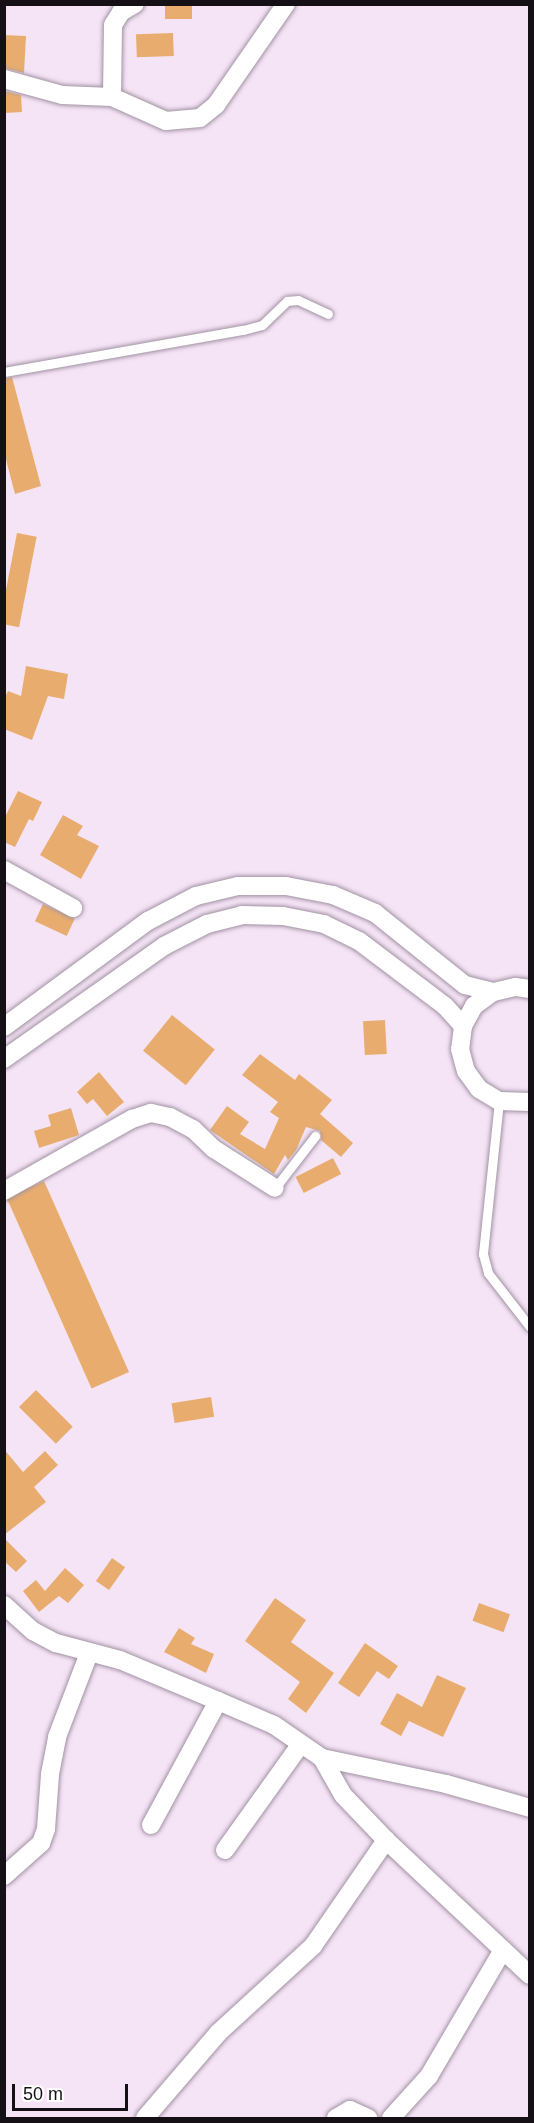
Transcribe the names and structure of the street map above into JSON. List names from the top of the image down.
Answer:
{
  "scale_bar": "50 m"
}
